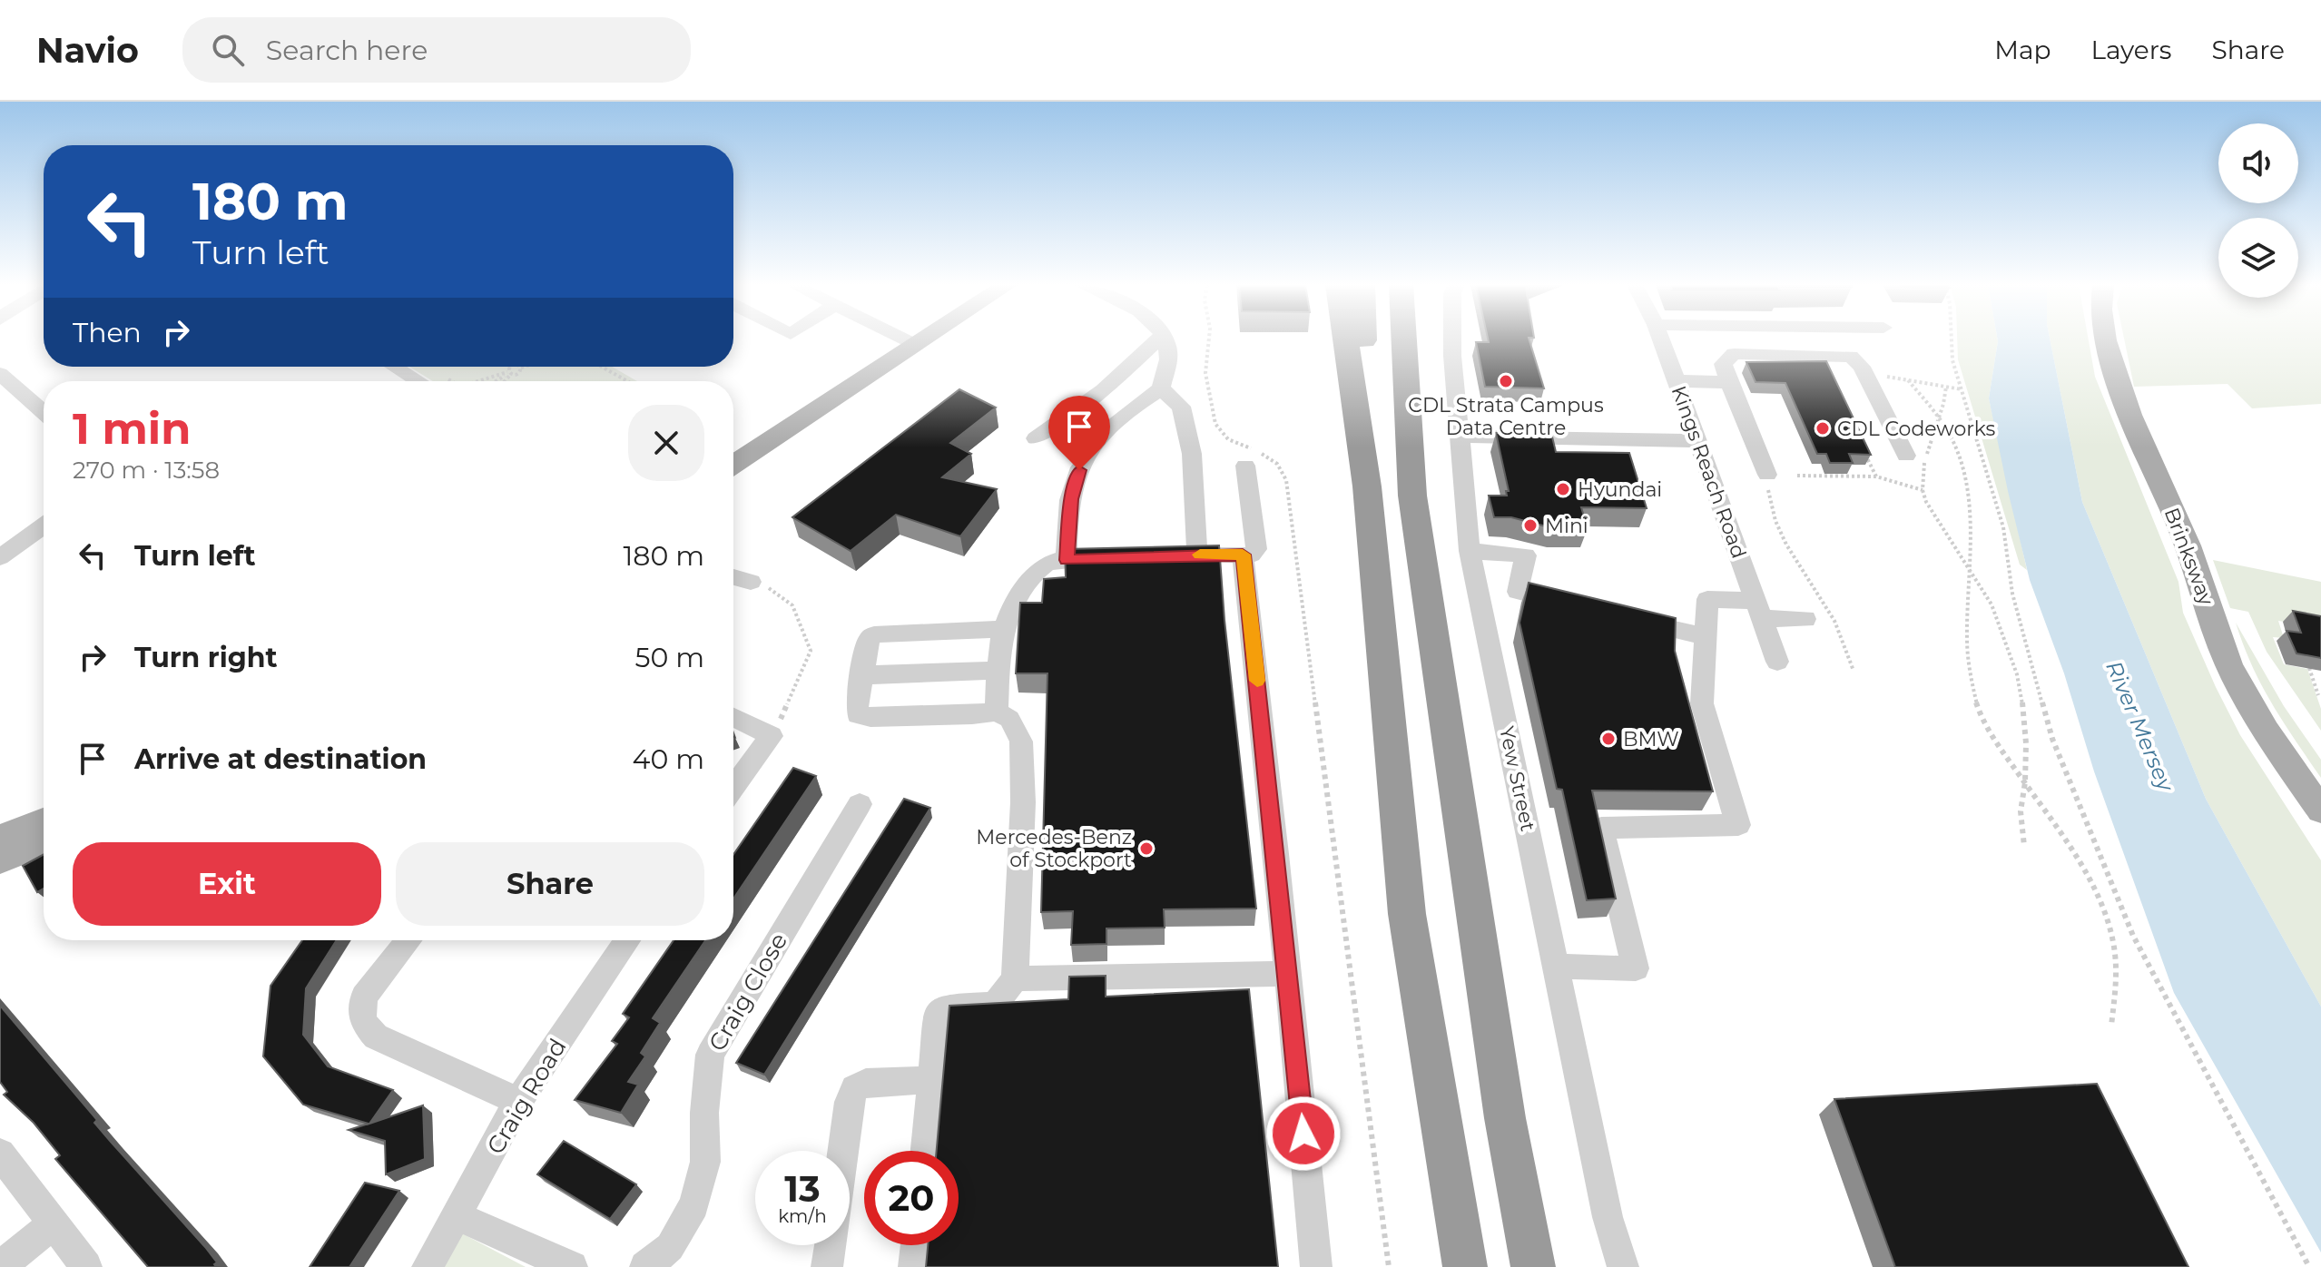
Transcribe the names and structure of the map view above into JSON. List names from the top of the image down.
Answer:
{
  "streets": {
    "main road": ["Brinksway"],
    "street": [
      "Kings Reach Road",
      "Yew Street",
      "Craig Close",
      "Craig Road"
    ]
  },
  "water": ["River Mersey"],
  "places": [
    "CDL Strata Campus Data Centre",
    "CDL Codeworks",
    "Hyundai",
    "Mini",
    "BMW",
    "Mercedes-Benz of Stockport"
  ],
  "page": {
    "header": "Navio",
    "search": "Search here",
    "nav": ["Map", "Layers", "Share"],
    "turn": ["180 m", "Turn left"],
    "then": "Then",
    "heading": ["1 min", "270 m · 13:58"],
    "list": [
      {
        "name": "Turn left",
        "value": "180 m"
      },
      {
        "name": "Turn right",
        "value": "50 m"
      },
      {
        "name": "Arrive at destination",
        "value": "40 m"
      }
    ],
    "buttons": ["Exit", "Share"],
    "speed": "13 km/h",
    "limit": "20"
  }
}
